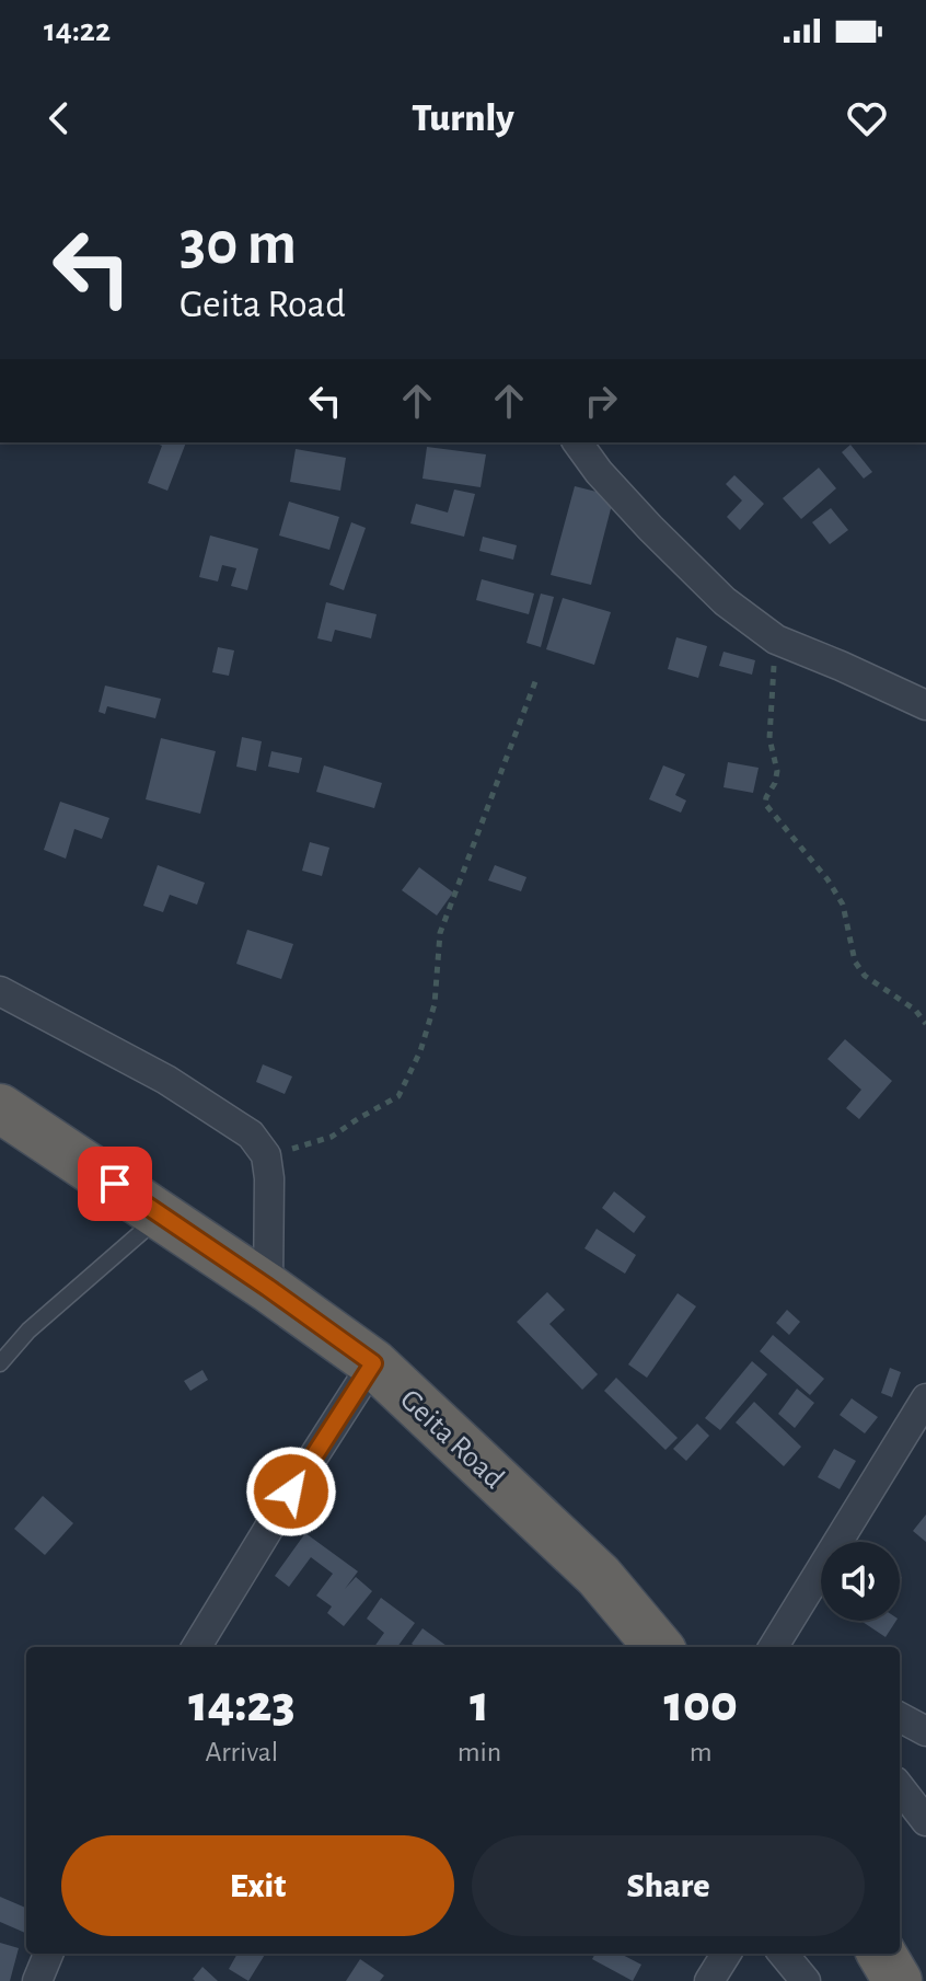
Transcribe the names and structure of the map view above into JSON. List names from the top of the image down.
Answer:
{
  "streets": {
    "highway": ["Geita Road"]
  },
  "page": {
    "status": "14:22",
    "header": "Turnly",
    "turn": ["30 m", "Geita Road"],
    "eta": [
      "14:23",
      "Arrival",
      "1",
      "min",
      "100",
      "m"
    ],
    "buttons": ["Exit", "Share"]
  }
}
